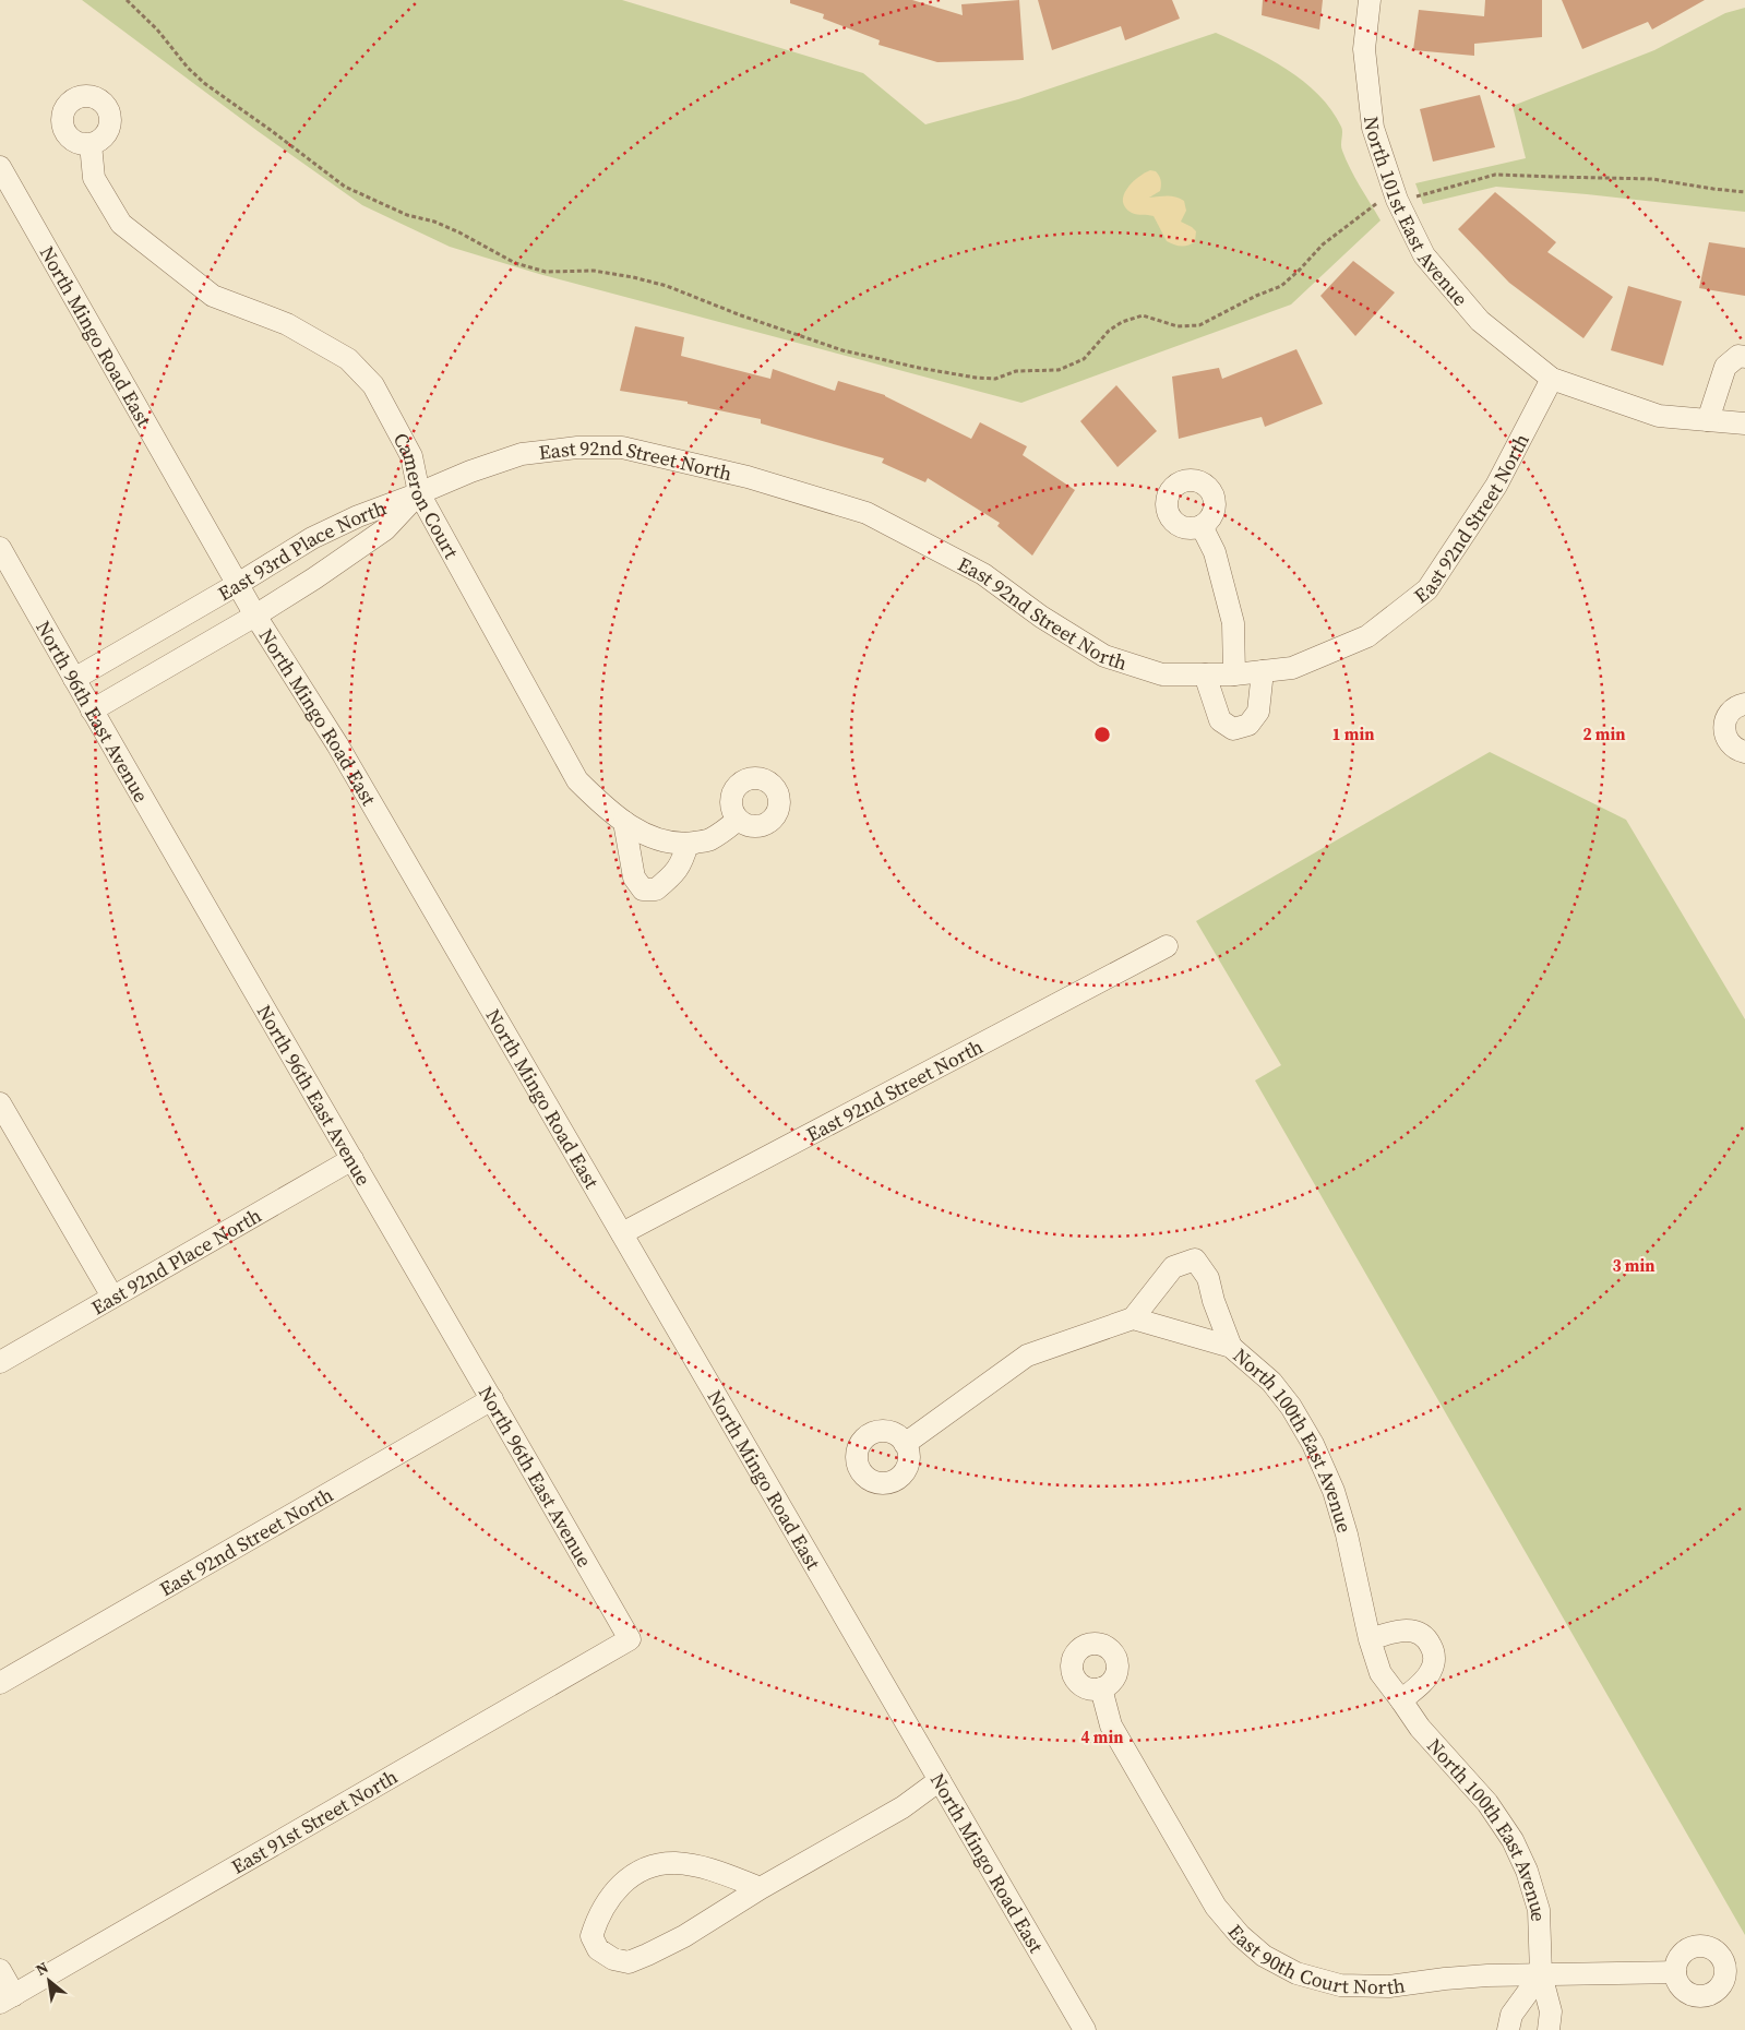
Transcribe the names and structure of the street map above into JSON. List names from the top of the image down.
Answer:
{
  "streets": {
    "street": [
      "North 101st East Avenue",
      "North Mingo Road East",
      "East 92nd Street North",
      "Cameron Court",
      "East 93rd Place North",
      "North 96th East Avenue",
      "East 92nd Place North",
      "North 100th East Avenue",
      "East 91st Street North",
      "East 90th Court North"
    ]
  },
  "crossings": [
    ["North 101st East Avenue", "East 92nd Street North"],
    ["North Mingo Road East", "East 92nd Street North"],
    ["North Mingo Road East", "East 93rd Place North"],
    ["East 92nd Street North", "Cameron Court"],
    ["East 92nd Street North", "East 93rd Place North"],
    ["East 92nd Street North", "North 96th East Avenue"],
    ["Cameron Court", "East 93rd Place North"],
    ["East 93rd Place North", "North 96th East Avenue"],
    ["North 96th East Avenue", "East 92nd Place North"],
    ["North 96th East Avenue", "East 91st Street North"],
    ["North 100th East Avenue", "East 90th Court North"]
  ],
  "north": "top left",
  "rings": [
    "1 min",
    "2 min",
    "3 min",
    "4 min"
  ]
}
